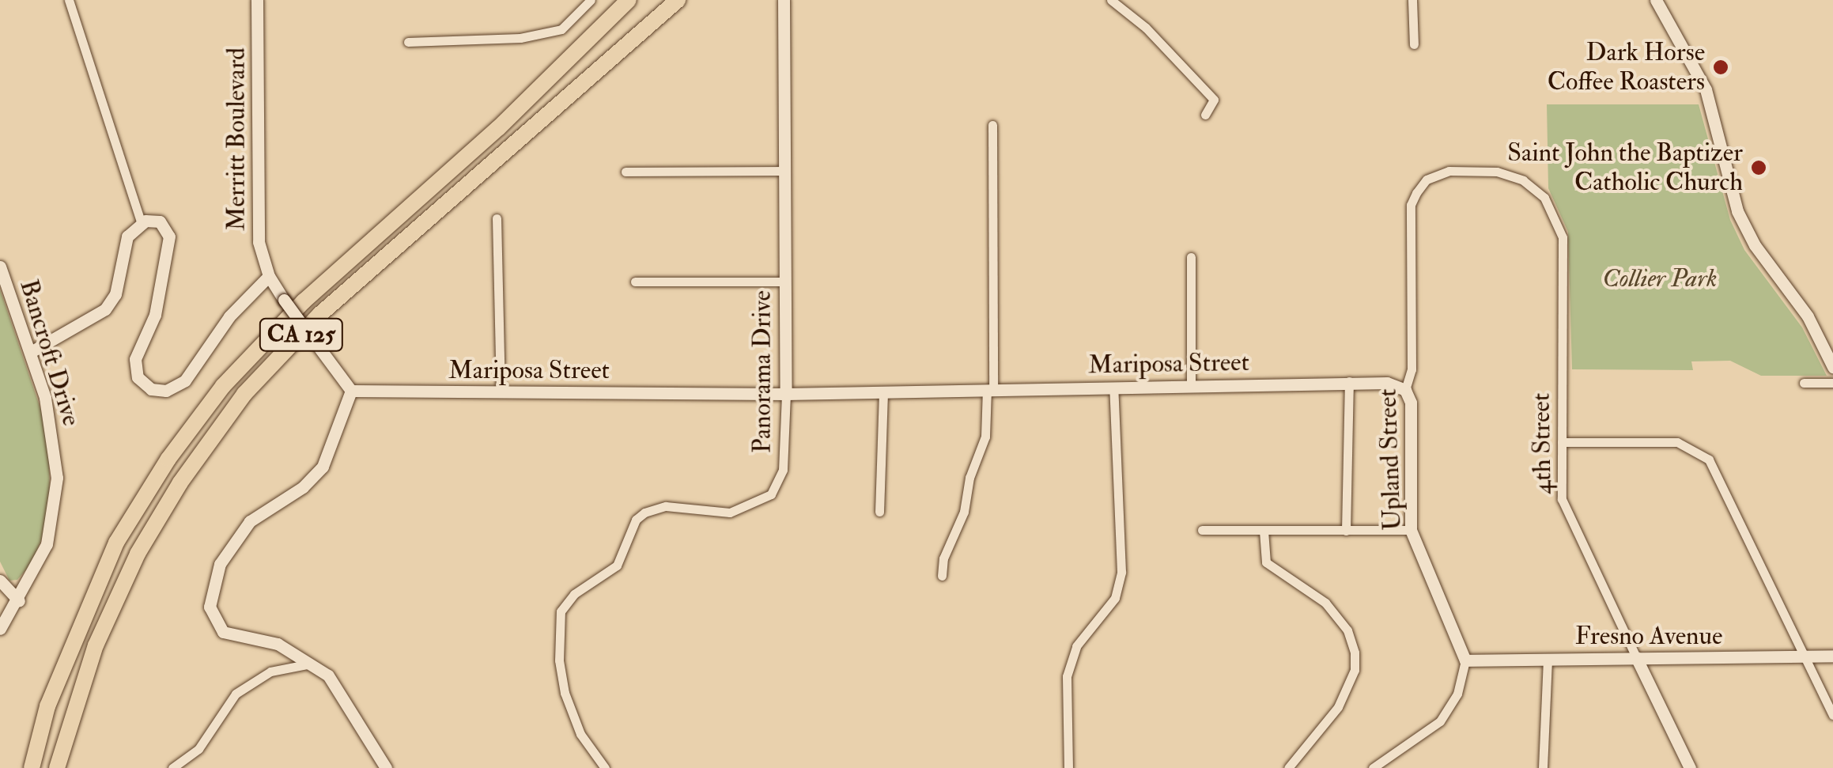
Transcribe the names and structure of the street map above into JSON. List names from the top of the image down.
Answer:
{
  "streets": {
    "highway": ["CA 125"],
    "street": [
      "Merritt Boulevard",
      "Bancroft Drive",
      "Mariposa Street",
      "Panorama Drive",
      "4th Street",
      "Upland Street",
      "Fresno Avenue"
    ]
  },
  "crossings": [
    ["Mariposa Street", "Panorama Drive"],
    ["Mariposa Street", "Upland Street"],
    ["4th Street", "Upland Street"],
    ["4th Street", "Fresno Avenue"],
    ["Upland Street", "Fresno Avenue"]
  ],
  "parks": ["Collier Park"],
  "places": ["Dark Horse Coffee Roasters", "Saint John the Baptizer Catholic Church"]
}
